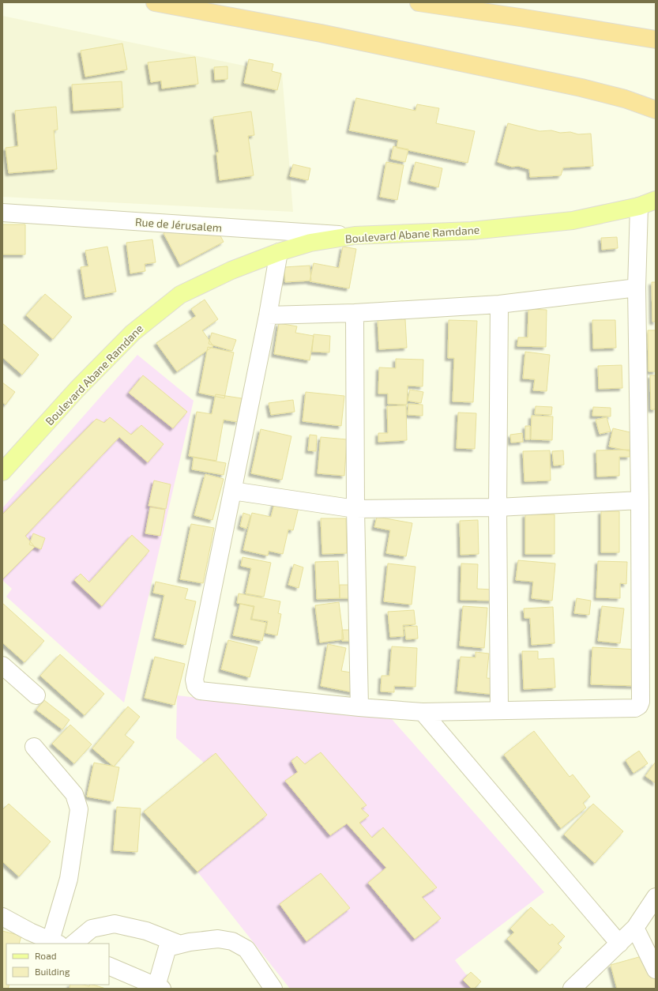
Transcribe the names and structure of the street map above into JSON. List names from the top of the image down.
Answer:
{
  "streets": {
    "main road": ["Boulevard Abane Ramdane"],
    "street": ["Rue de Jérusalem"]
  },
  "crossings": [
    ["Rue de Jérusalem", "Boulevard Abane Ramdane"]
  ],
  "legend": ["Road", "Building"]
}
